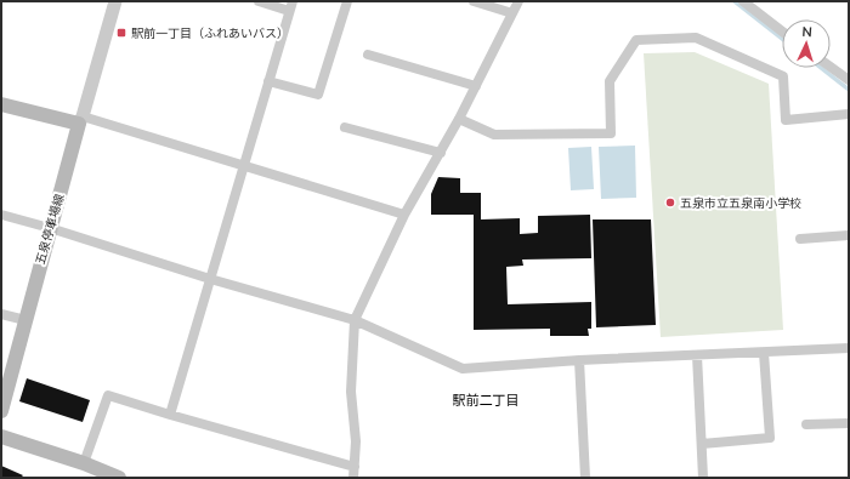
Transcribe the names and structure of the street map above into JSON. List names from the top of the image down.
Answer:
{
  "streets": {
    "main road": ["五泉停車場線"]
  },
  "districts": ["駅前二丁目"],
  "places": {
    "transit": ["駅前一丁目（ふれあいバス）"],
    "other": ["五泉市立五泉南小学校"]
  },
  "north": "top"
}
